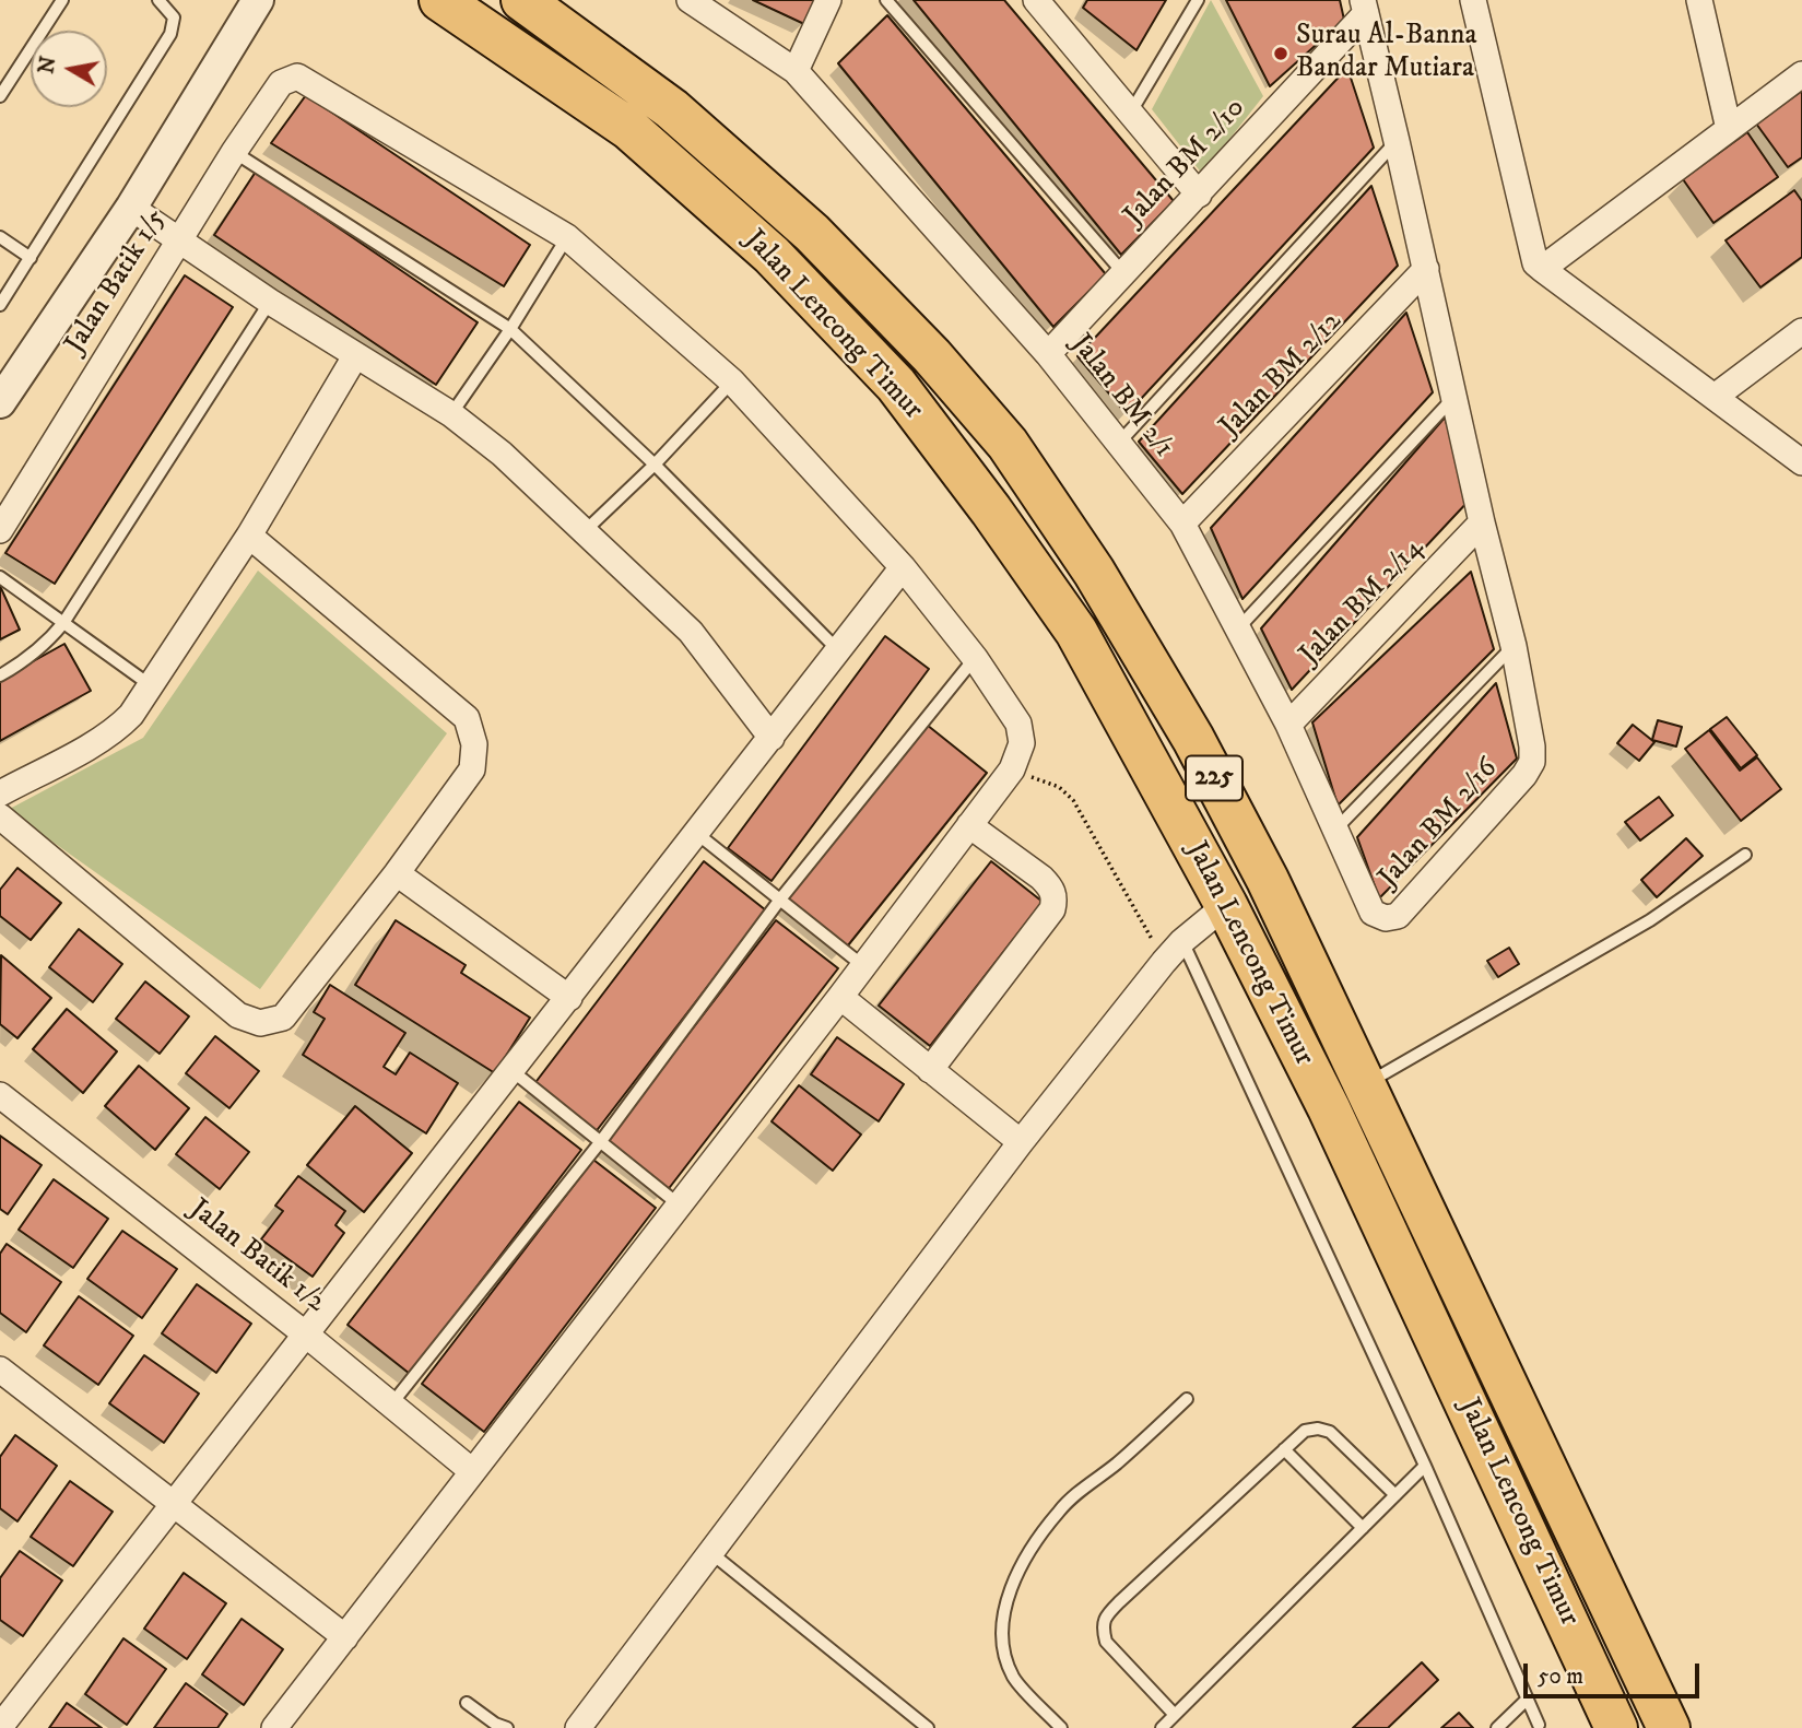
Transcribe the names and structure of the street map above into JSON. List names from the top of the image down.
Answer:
{
  "streets": {
    "highway": ["Jalan Lencong Timur", "225"],
    "street": [
      "Jalan BM 2/10",
      "Jalan Batik 1/5",
      "Jalan BM 2/12",
      "Jalan BM 2/1",
      "Jalan BM 2/14",
      "Jalan BM 2/16",
      "Jalan Batik 1/2"
    ]
  },
  "crossings": [
    ["Jalan BM 2/10", "Jalan BM 2/1"],
    ["Jalan BM 2/12", "Jalan BM 2/1"],
    ["Jalan BM 2/1", "Jalan BM 2/14"],
    ["Jalan BM 2/1", "Jalan BM 2/16"]
  ],
  "places": ["Surau Al-Banna Bandar Mutiara"],
  "scale_bar": "50 m",
  "north": "left"
}
